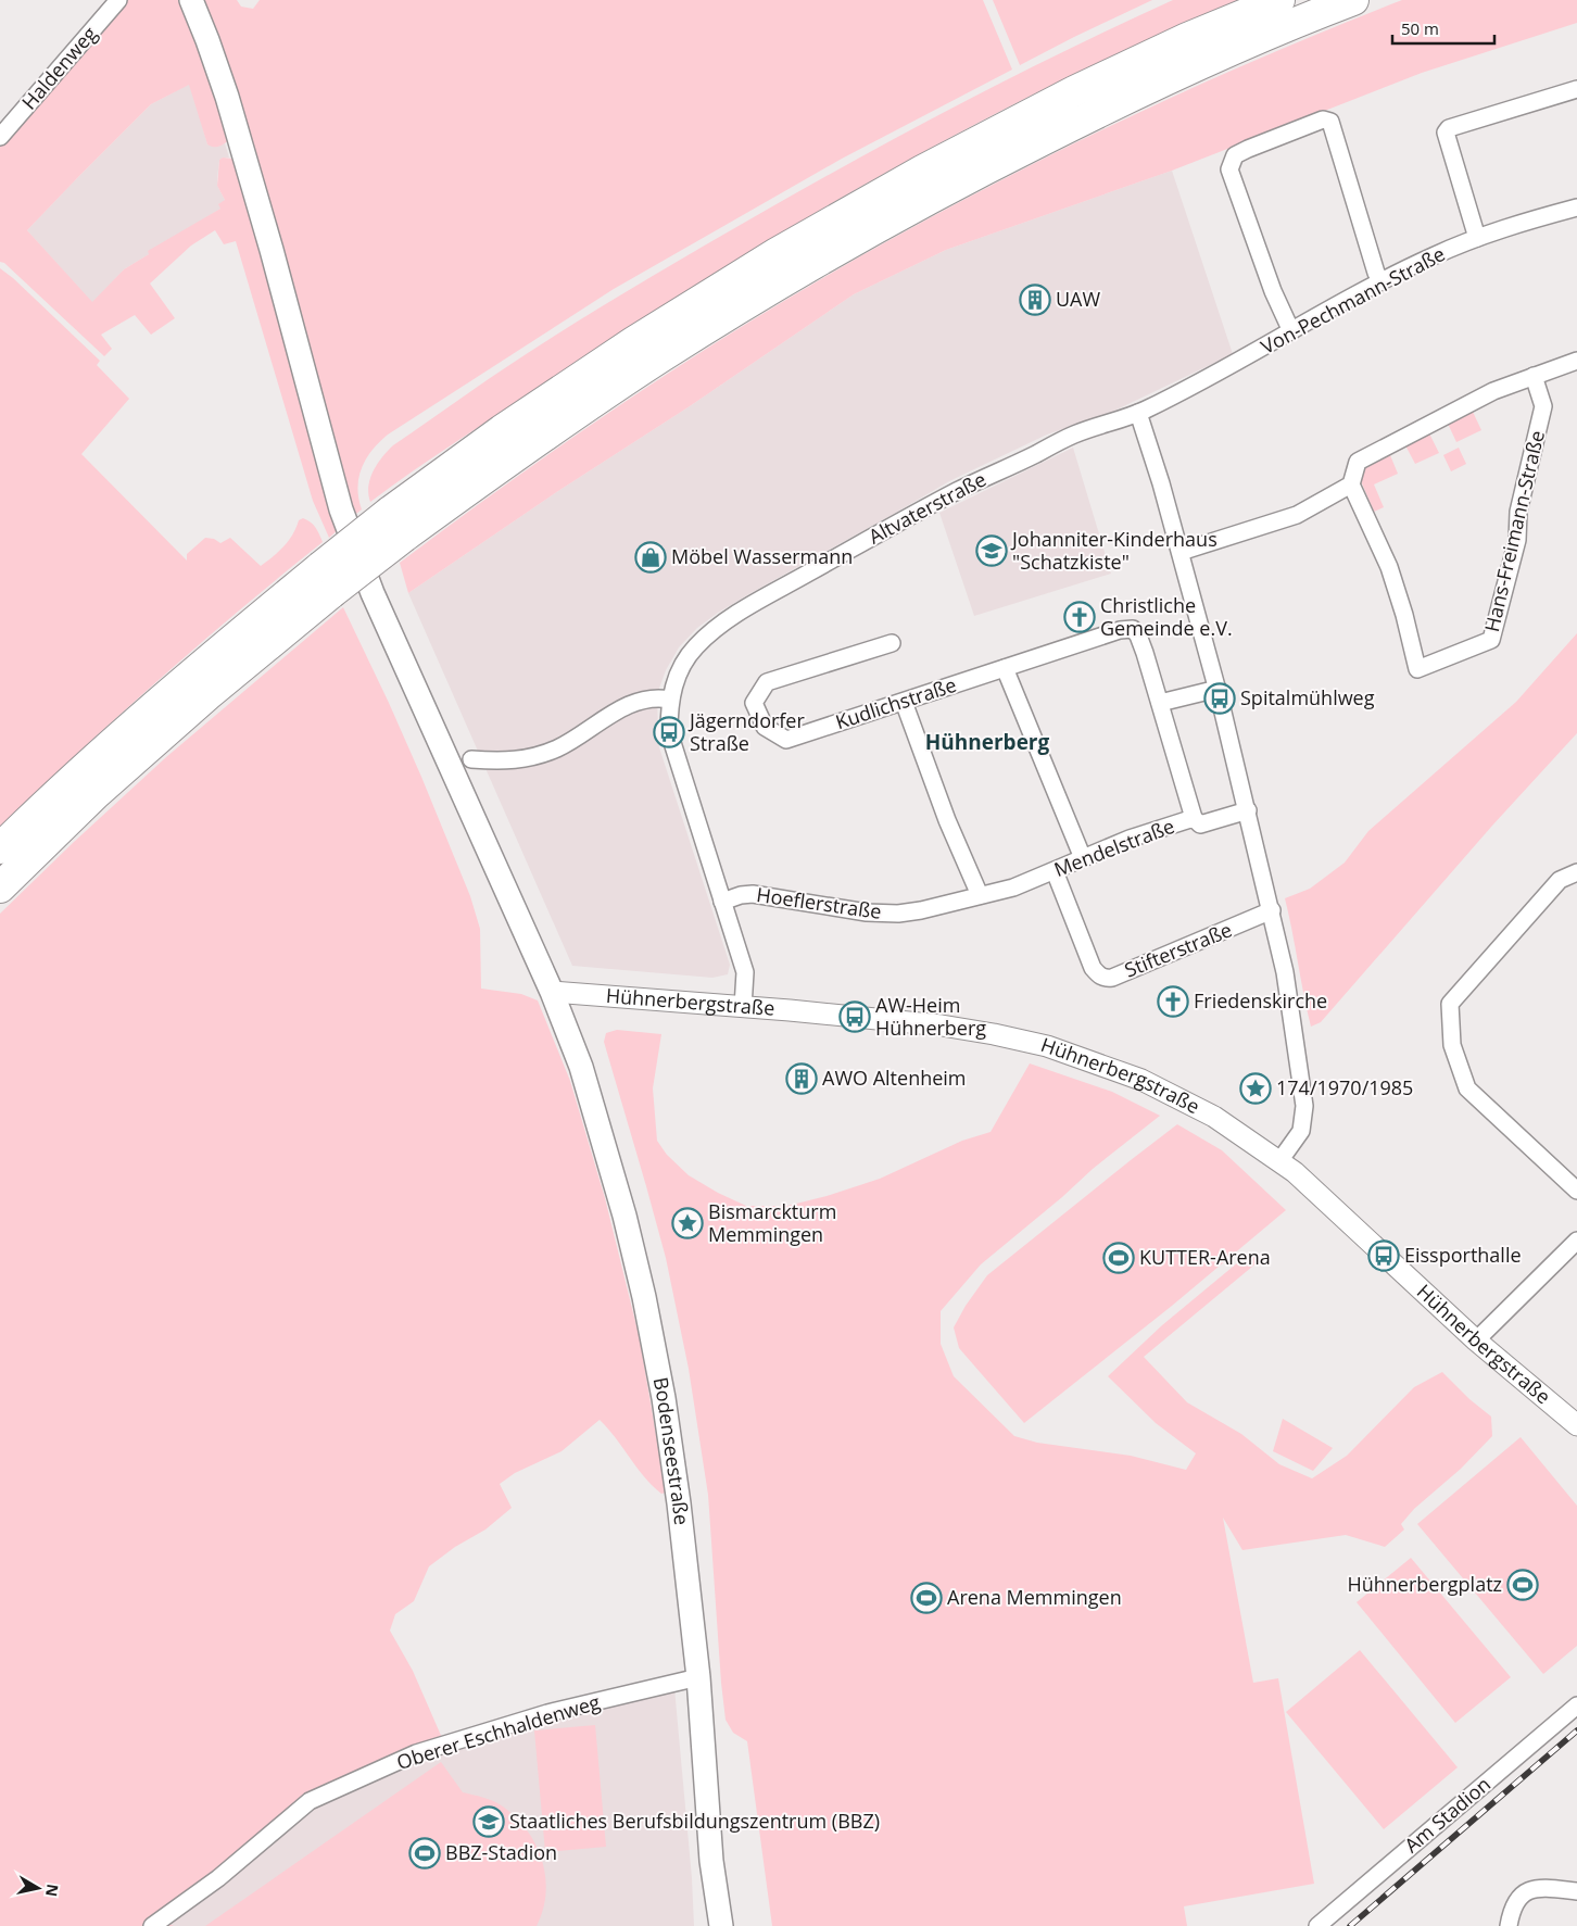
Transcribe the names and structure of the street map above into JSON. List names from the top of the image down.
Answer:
{
  "streets": {
    "main road": ["Bodenseestraße"],
    "street": [
      "Haldenweg",
      "Von-Pechmann-Straße",
      "Altvaterstraße",
      "Hans-Freimann-Straße",
      "Kudlichstraße",
      "Mendelstraße",
      "Hoeflerstraße",
      "Stifterstraße",
      "Hühnerbergstraße",
      "Oberer Eschhaldenweg",
      "Am Stadion"
    ]
  },
  "crossings": [
    ["Von-Pechmann-Straße", "Altvaterstraße"],
    ["Mendelstraße", "Hoeflerstraße"],
    ["Mendelstraße", "Stifterstraße"],
    ["Hühnerbergstraße", "Bodenseestraße"],
    ["Bodenseestraße", "Oberer Eschhaldenweg"]
  ],
  "districts": ["Hühnerberg"],
  "places": {
    "building": ["UAW", "AWO Altenheim"],
    "school or university": ["Johanniter-Kinderhaus \"Schatzkiste\"", "Staatliches Berufsbildungszentrum (BBZ)"],
    "shop": ["Möbel Wassermann"],
    "church": ["Christliche Gemeinde e.V.", "Friedenskirche"],
    "bus stop": [
      "Spitalmühlweg",
      "Jägerndorfer Straße",
      "AW-Heim Hühnerberg",
      "Eissporthalle"
    ],
    "place": ["174/1970/1985", "Bismarckturm Memmingen"],
    "sports": [
      "KUTTER-Arena",
      "Hühnerbergplatz",
      "Arena Memmingen",
      "BBZ-Stadion"
    ]
  },
  "scale_bar": "50 m",
  "north": "right"
}
